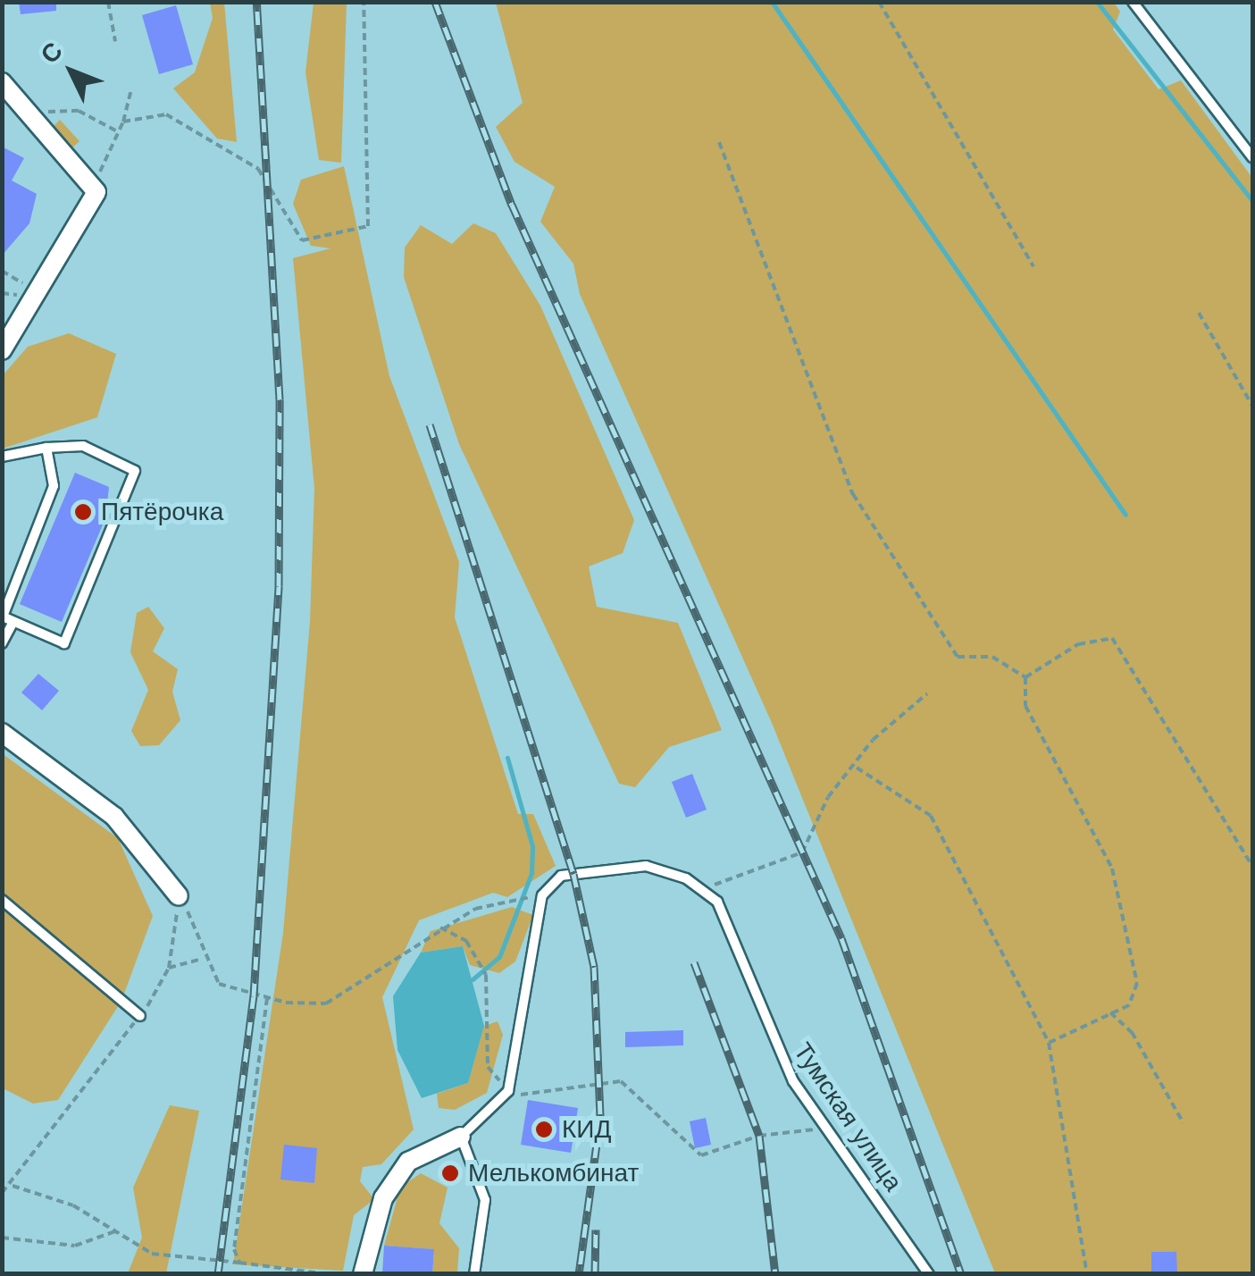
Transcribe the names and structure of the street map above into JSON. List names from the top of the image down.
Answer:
{
  "streets": {
    "lane": ["Тумская улица"]
  },
  "places": ["Пятёрочка", "КИД", "Мелькомбинат"],
  "north": "top left"
}
